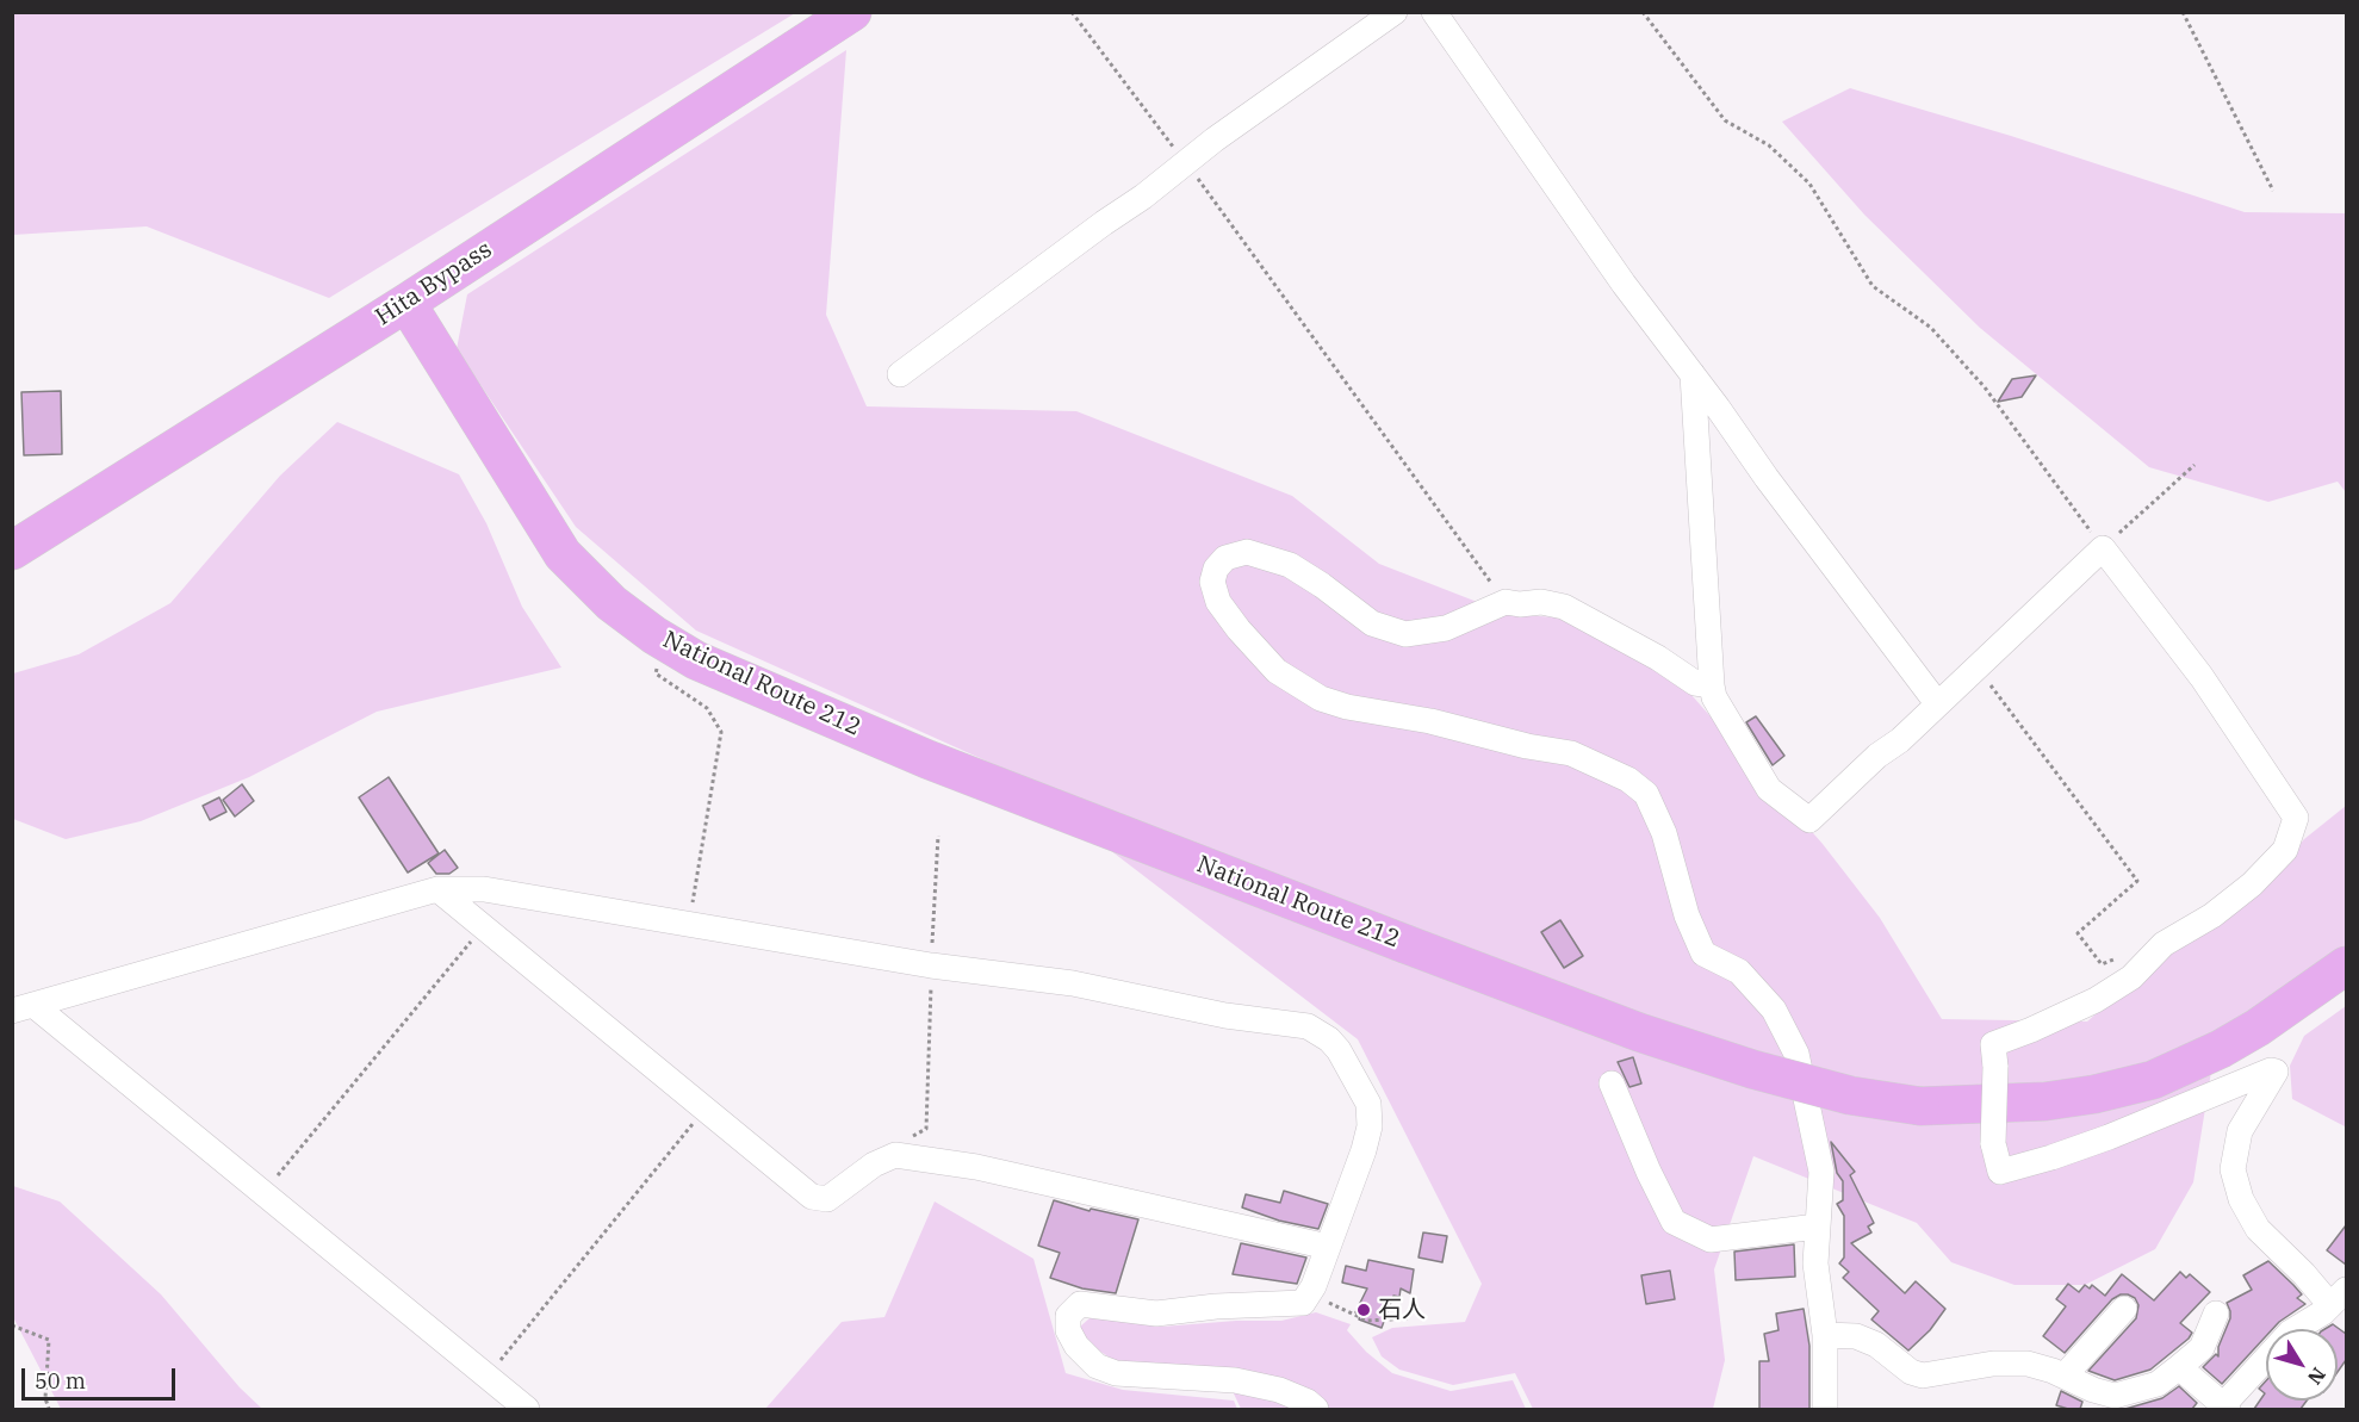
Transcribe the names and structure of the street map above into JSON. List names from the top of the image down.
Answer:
{
  "streets": {
    "highway": ["Hita Bypass", "National Route 212"]
  },
  "crossings": [
    ["Hita Bypass", "National Route 212"]
  ],
  "places": ["石人"],
  "scale_bar": "50 m",
  "north": "bottom right"
}
